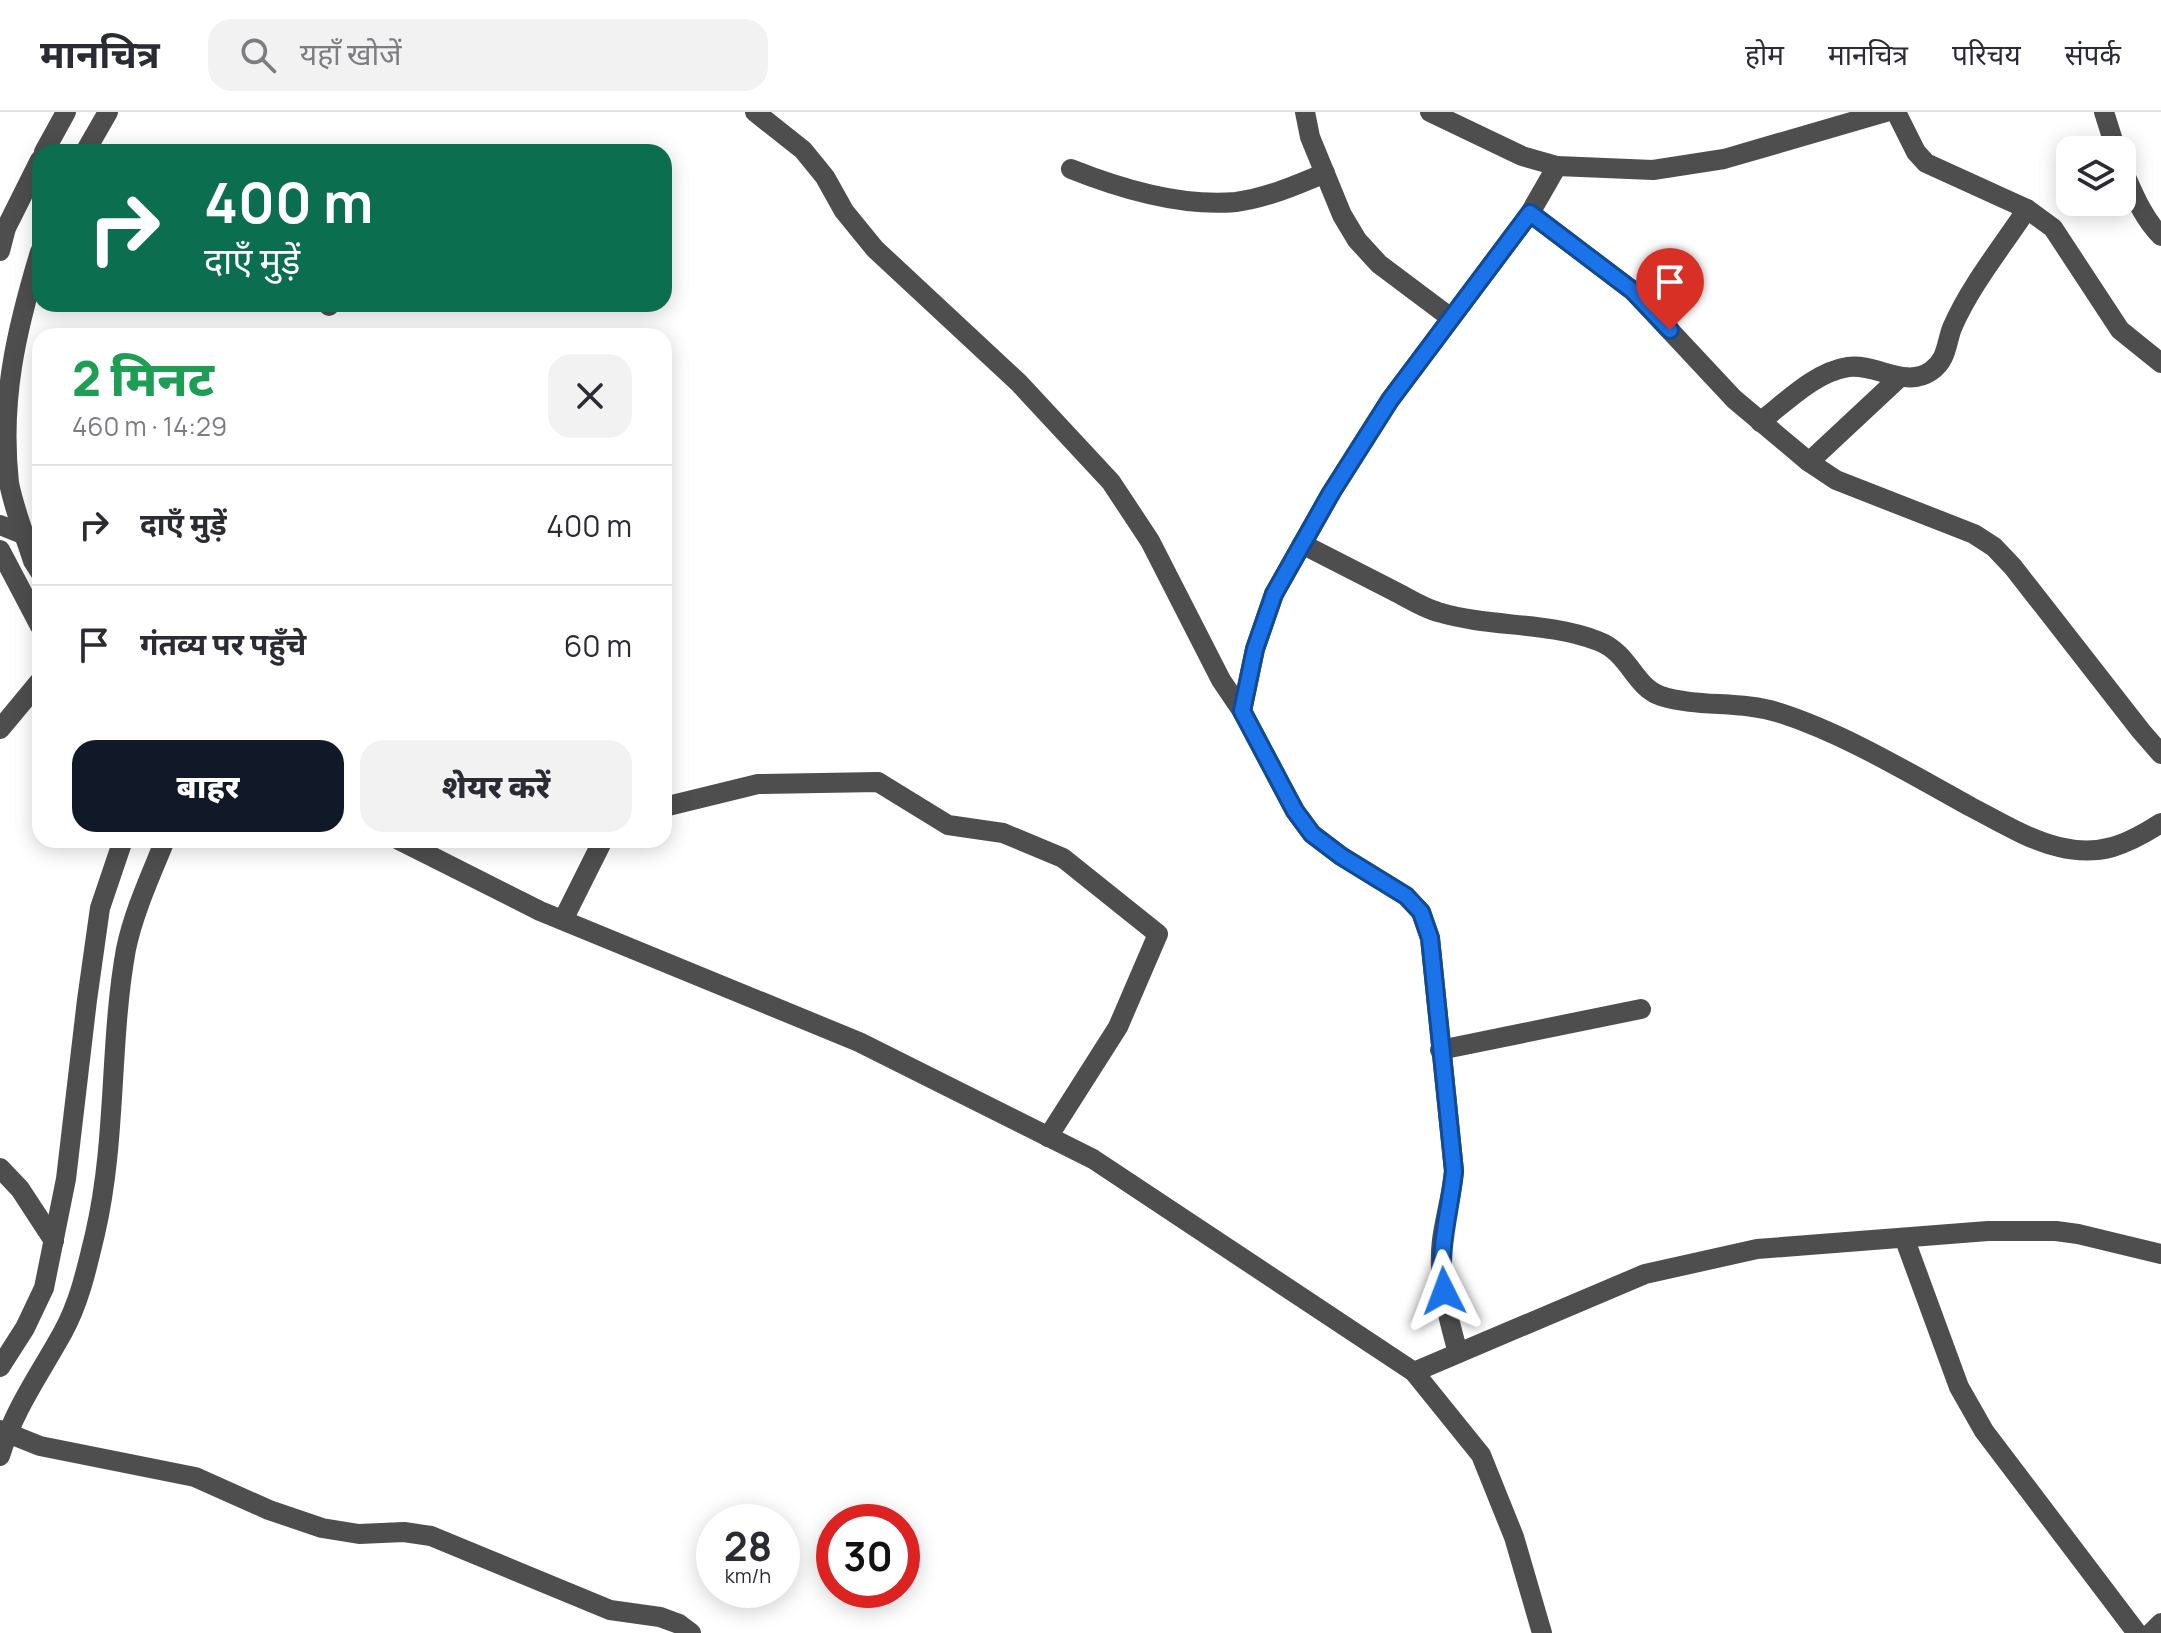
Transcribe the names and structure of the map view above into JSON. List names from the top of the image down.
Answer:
{
  "page": {
    "header": "मानचित्र",
    "search": "यहाँ खोजें",
    "nav": [
      "होम",
      "मानचित्र",
      "परिचय",
      "संपर्क"
    ],
    "turn": ["400 m", "दाएँ मुड़ें"],
    "heading": ["2 मिनट", "460 m · 14:29"],
    "list": [
      {
        "name": "दाएँ मुड़ें",
        "value": "400 m"
      },
      {
        "name": "गंतव्य पर पहुँचे",
        "value": "60 m"
      }
    ],
    "buttons": ["बाहर", "शेयर करें"],
    "speed": "28 km/h",
    "limit": "30"
  }
}
